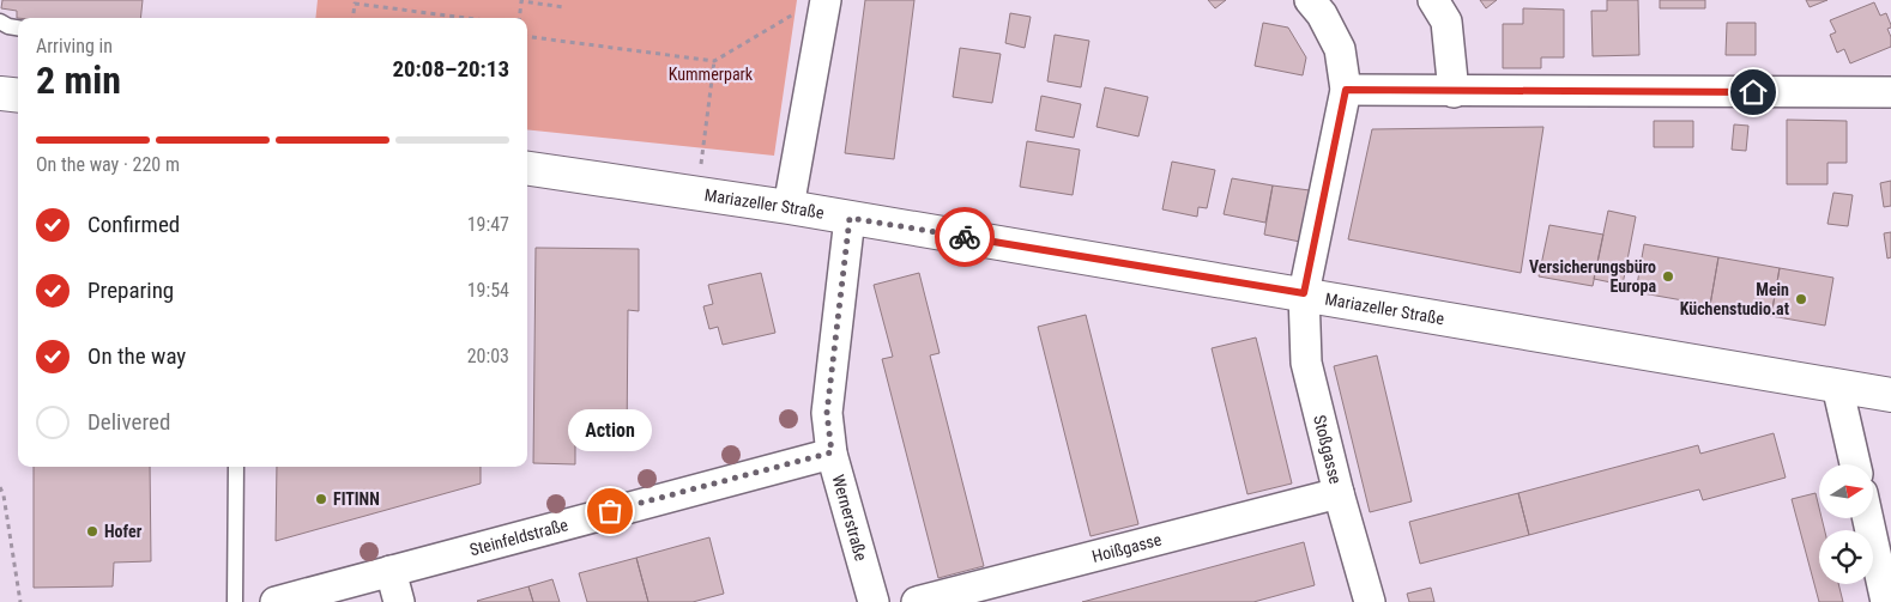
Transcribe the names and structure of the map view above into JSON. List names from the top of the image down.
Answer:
{
  "streets": {
    "main road": ["Mariazeller Straße"],
    "street": [
      "Stoßgasse",
      "Wernerstraße",
      "Steinfeldstraße",
      "Hoißgasse"
    ]
  },
  "crossings": [
    ["Mariazeller Straße", "Stoßgasse"],
    ["Mariazeller Straße", "Wernerstraße"],
    ["Stoßgasse", "Hoißgasse"],
    ["Wernerstraße", "Steinfeldstraße"]
  ],
  "parks": ["Kummerpark"],
  "places": [
    "Versicherungsbüro Europa",
    "Mein Küchenstudio.at",
    "FITINN",
    "Action",
    "Hofer"
  ],
  "north": "right",
  "page": {
    "heading": ["2 min", "Arriving in", "20:08–20:13"],
    "bar": "On the way · 220 m",
    "list": [
      ["Confirmed", "19:47"],
      ["Preparing", "19:54"],
      ["On the way", "20:03"],
      "Delivered"
    ],
    "bubble": "Action"
  }
}
